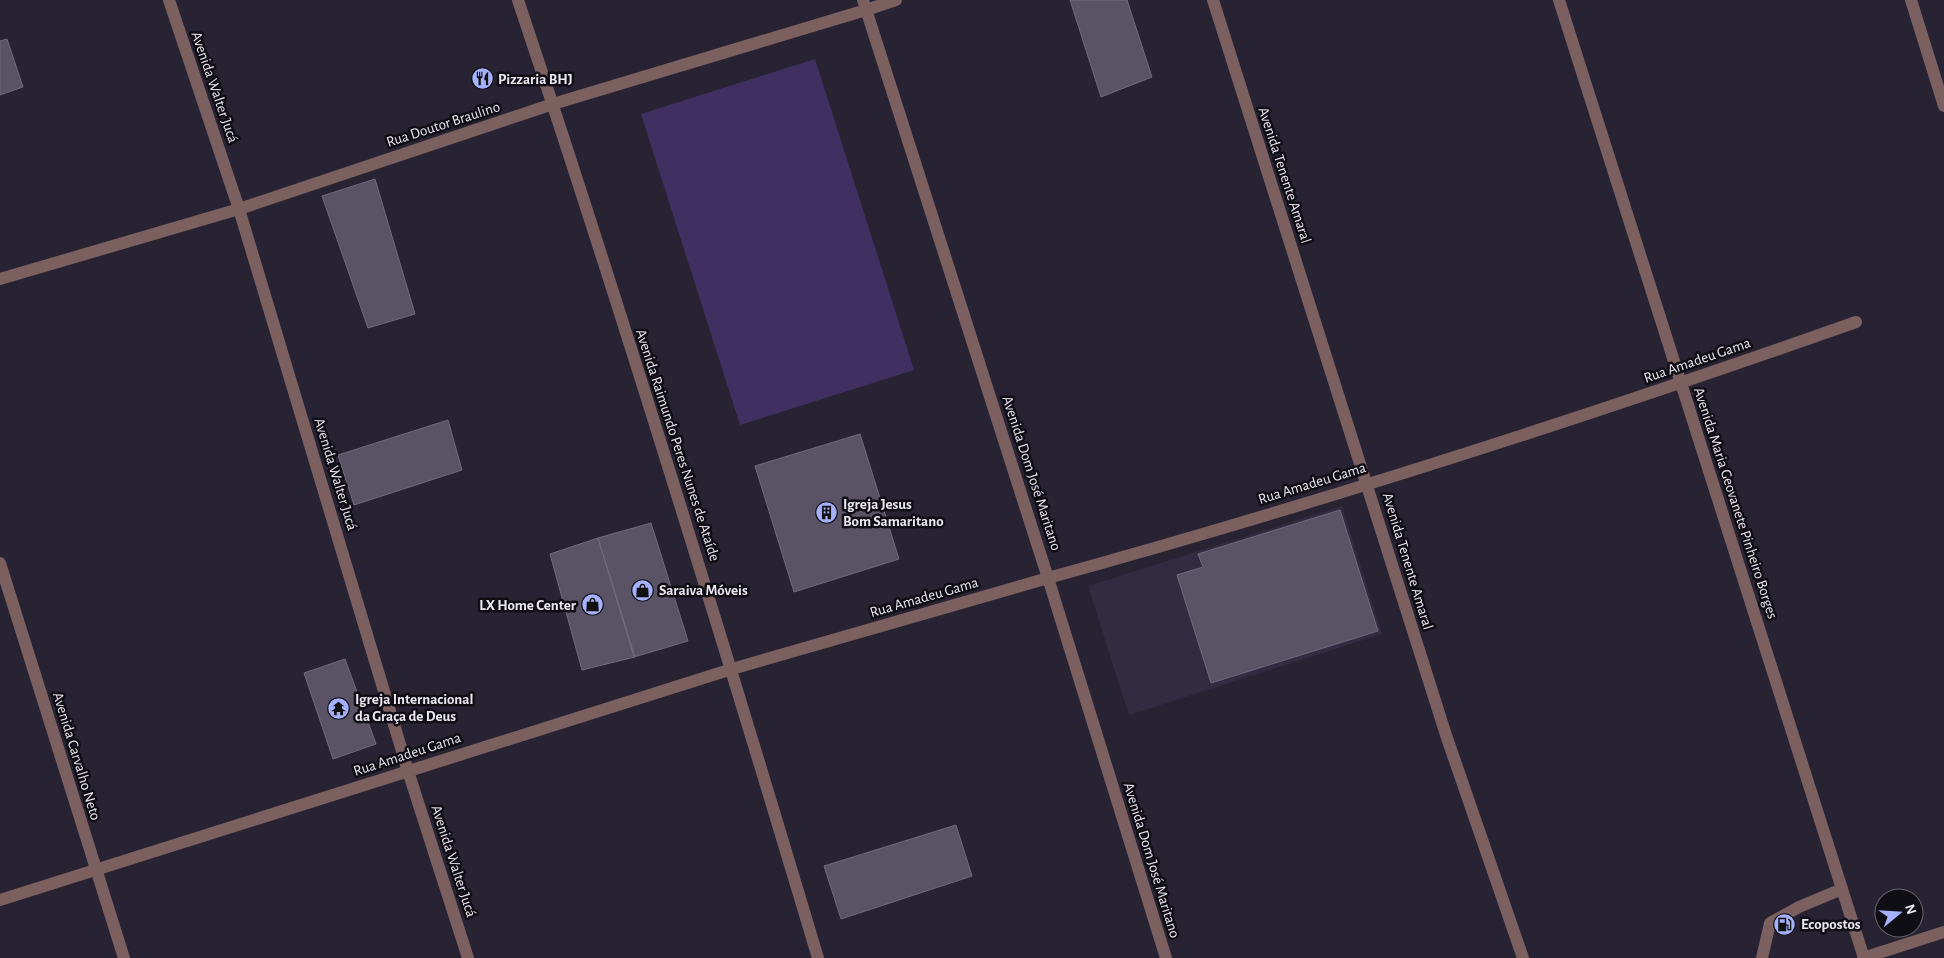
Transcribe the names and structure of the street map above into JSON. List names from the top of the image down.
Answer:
{
  "streets": {
    "street": [
      "Avenida Walter Jucá",
      "Rua Doutor Braulino",
      "Avenida Tenente Amaral",
      "Rua Amadeu Gama",
      "Avenida Raimundo Peres Nunes de Ataíde",
      "Avenida Dom José Maritano",
      "Avenida Maria Geovanete Pinheiro Borges",
      "Avenida Carvalho Neto"
    ]
  },
  "crossings": [
    ["Avenida Walter Jucá", "Rua Doutor Braulino"],
    ["Avenida Walter Jucá", "Rua Amadeu Gama"],
    ["Rua Doutor Braulino", "Avenida Raimundo Peres Nunes de Ataíde"],
    ["Rua Doutor Braulino", "Avenida Dom José Maritano"],
    ["Avenida Tenente Amaral", "Rua Amadeu Gama"],
    ["Rua Amadeu Gama", "Avenida Raimundo Peres Nunes de Ataíde"],
    ["Rua Amadeu Gama", "Avenida Dom José Maritano"],
    ["Rua Amadeu Gama", "Avenida Maria Geovanete Pinheiro Borges"],
    ["Rua Amadeu Gama", "Avenida Carvalho Neto"]
  ],
  "places": {
    "restaurant": ["Pizzaria BHJ"],
    "building": ["Igreja Jesus Bom Samaritano"],
    "shop": ["Saraiva Móveis", "LX Home Center"],
    "temple": ["Igreja Internacional da Graça de Deus"],
    "fuel station": ["Ecopostos"]
  },
  "north": "right"
}
